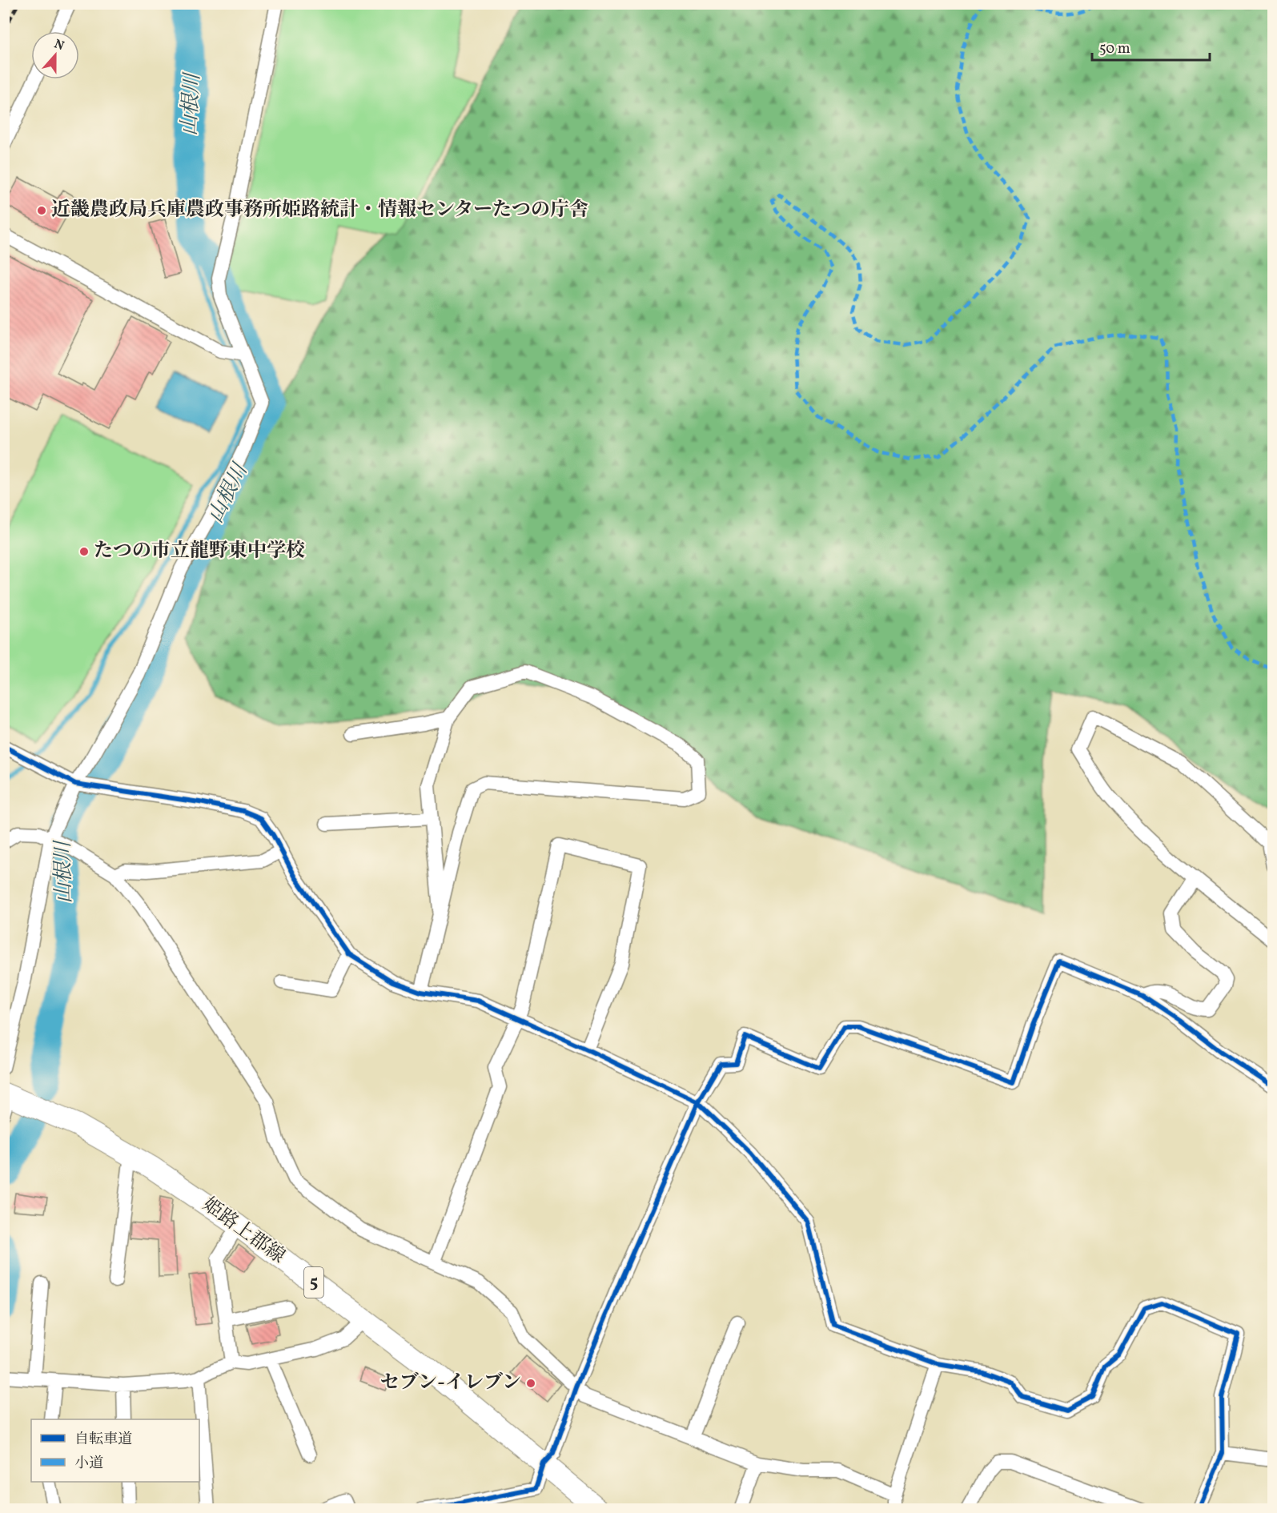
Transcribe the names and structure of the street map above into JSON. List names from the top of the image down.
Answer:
{
  "streets": {
    "main road": ["姫路上郡線", "5"]
  },
  "water": ["山根川"],
  "places": ["近畿農政局兵庫農政事務所姫路統計・情報センターたつの庁舎", "たつの市立龍野東中学校", "セブン-イレブン"],
  "legend": ["自転車道", "小道"],
  "scale_bar": "50 m",
  "north": "top"
}
